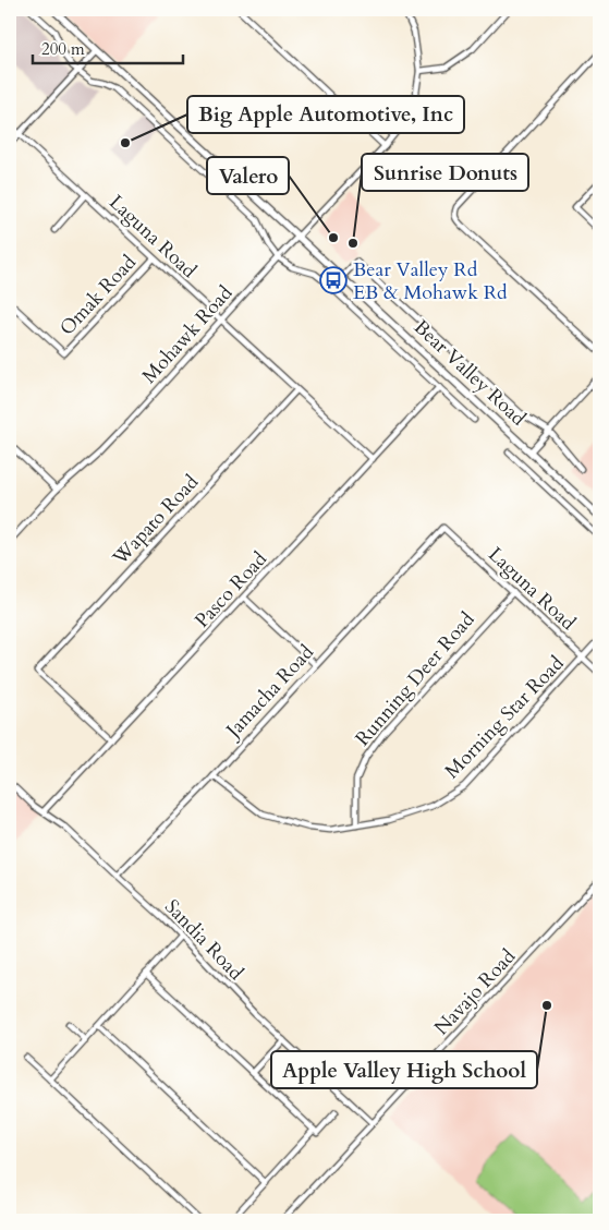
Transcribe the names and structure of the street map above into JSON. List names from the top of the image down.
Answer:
{
  "streets": {
    "main road": ["Bear Valley Road"],
    "street": [
      "Laguna Road",
      "Omak Road",
      "Mohawk Road",
      "Wapato Road",
      "Pasco Road",
      "Running Deer Road",
      "Jamacha Road",
      "Morning Star Road",
      "Sandia Road",
      "Navajo Road"
    ]
  },
  "crossings": [
    ["Laguna Road", "Omak Road"],
    ["Laguna Road", "Mohawk Road"],
    ["Laguna Road", "Wapato Road"],
    ["Laguna Road", "Pasco Road"],
    ["Laguna Road", "Running Deer Road"],
    ["Laguna Road", "Jamacha Road"],
    ["Laguna Road", "Morning Star Road"],
    ["Mohawk Road", "Bear Valley Road"],
    ["Wapato Road", "Pasco Road"],
    ["Pasco Road", "Sandia Road"],
    ["Running Deer Road", "Morning Star Road"],
    ["Jamacha Road", "Morning Star Road"],
    ["Jamacha Road", "Sandia Road"],
    ["Sandia Road", "Navajo Road"]
  ],
  "places": {
    "other": [
      "Big Apple Automotive, Inc",
      "Valero",
      "Sunrise Donuts",
      "Apple Valley High School"
    ],
    "bus stop": ["Bear Valley Rd EB & Mohawk Rd"]
  },
  "scale_bar": "200 m"
}
